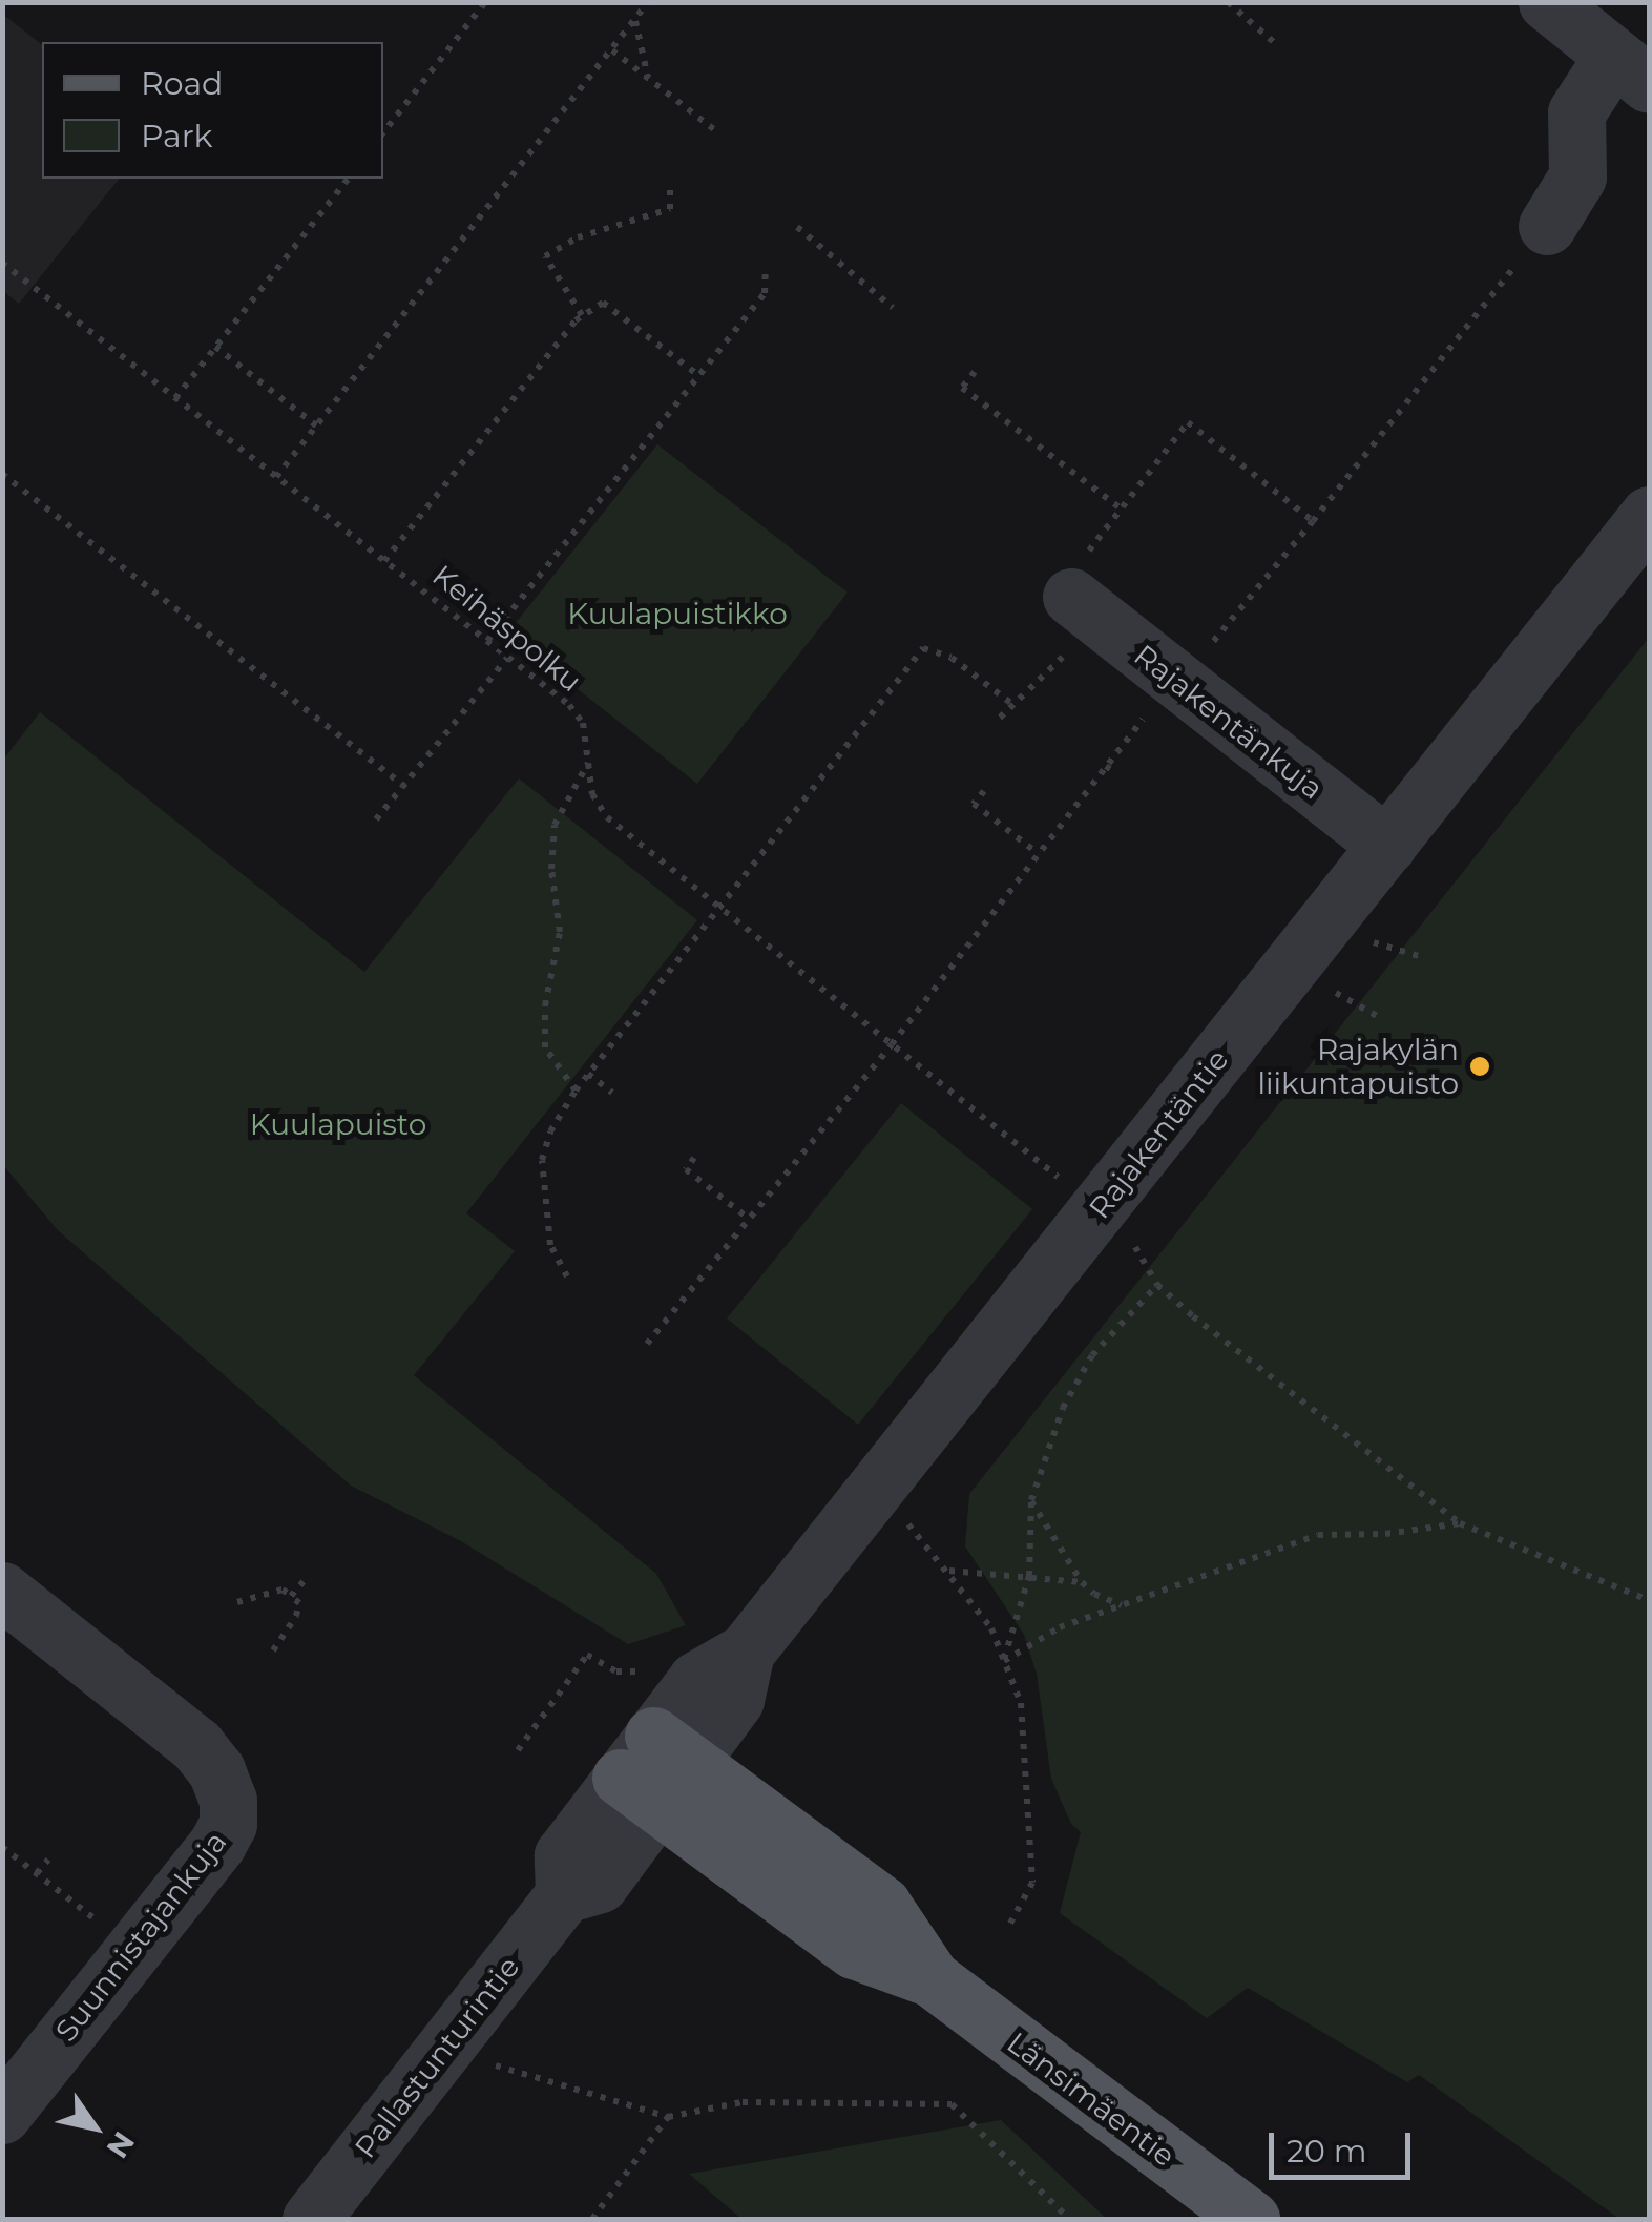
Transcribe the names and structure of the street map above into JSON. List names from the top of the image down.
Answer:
{
  "streets": {
    "main road": ["Länsimäentie"],
    "street": [
      "Rajakentänkuja",
      "Rajakentäntie",
      "Suunnistajankuja",
      "Pallastunturintie"
    ],
    "path": ["Keihäspolku"]
  },
  "crossings": [
    ["Rajakentänkuja", "Rajakentäntie"],
    ["Rajakentäntie", "Pallastunturintie"],
    ["Rajakentäntie", "Länsimäentie"],
    ["Pallastunturintie", "Länsimäentie"]
  ],
  "parks": ["Kuulapuistikko", "Kuulapuisto"],
  "places": ["Rajakylän liikuntapuisto"],
  "legend": ["Road", "Park"],
  "scale_bar": "20 m",
  "north": "bottom right"
}
